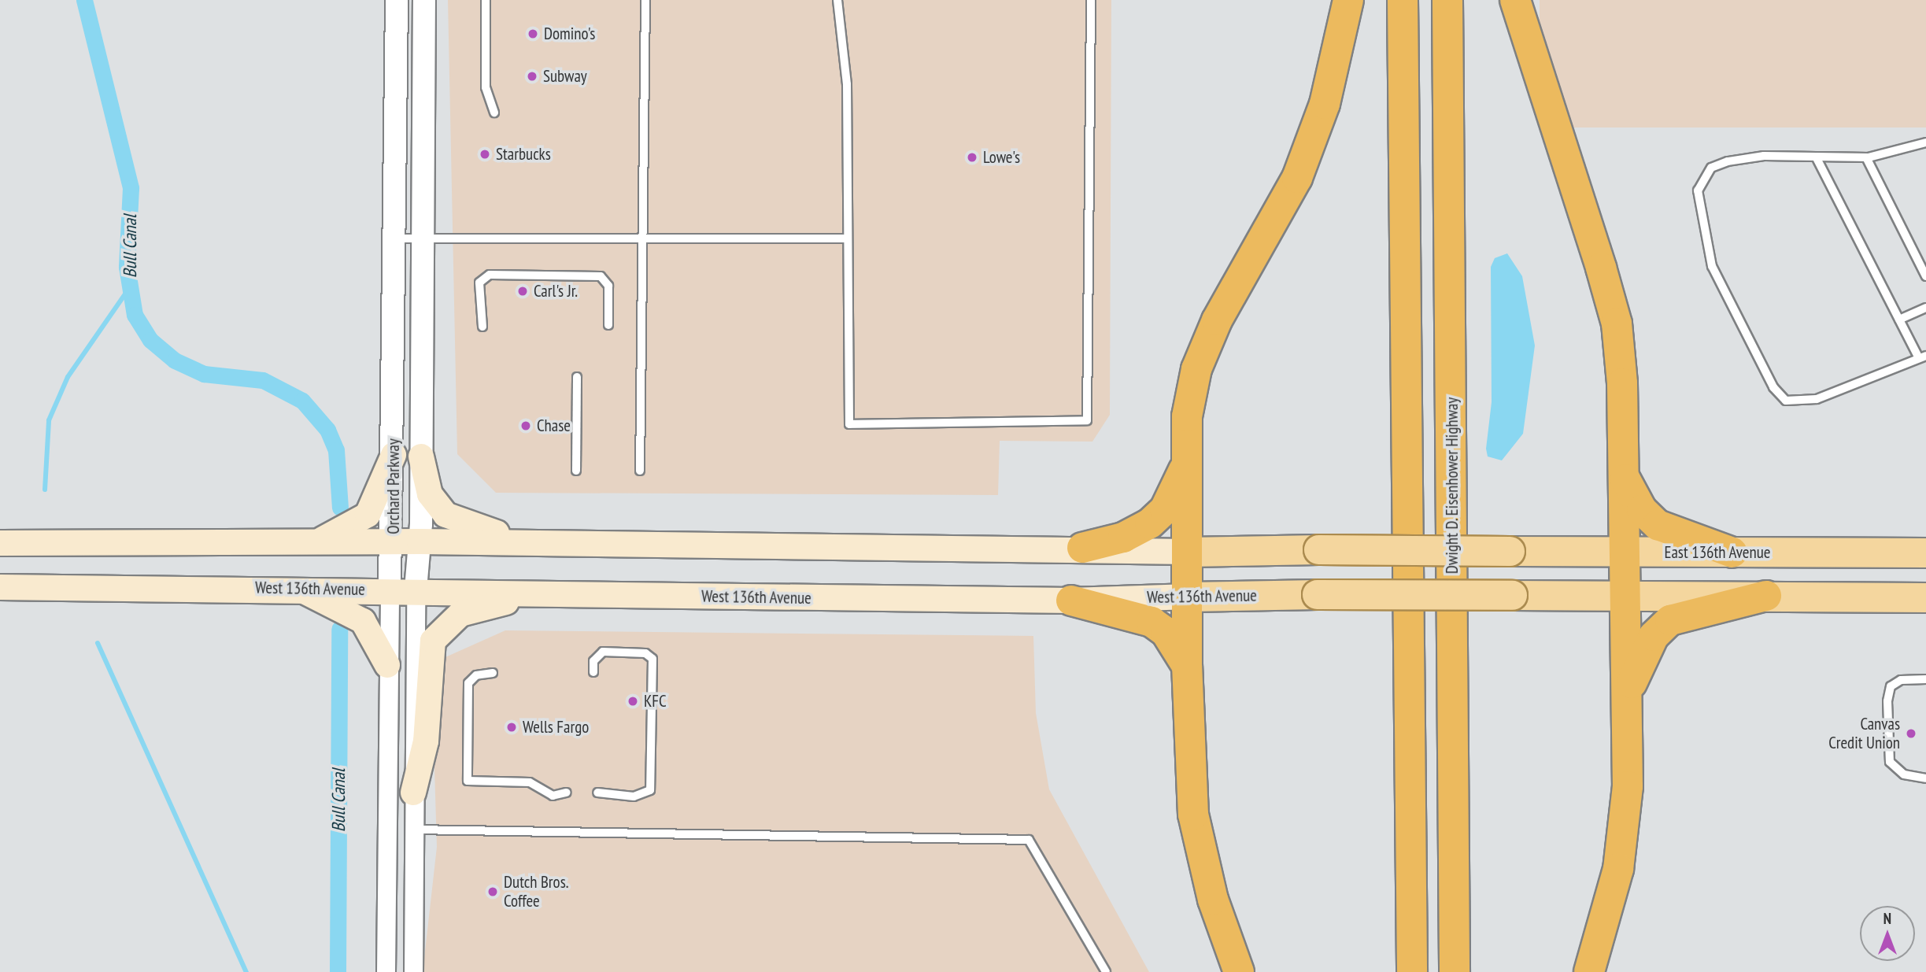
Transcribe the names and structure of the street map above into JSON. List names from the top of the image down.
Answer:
{
  "streets": {
    "highway": ["Dwight D. Eisenhower Highway"],
    "main road": ["East 136th Avenue", "West 136th Avenue"],
    "street": ["Orchard Parkway"]
  },
  "crossings": [
    ["Orchard Parkway", "West 136th Avenue"]
  ],
  "water": ["Bull Canal"],
  "places": [
    "Domino's",
    "Subway",
    "Starbucks",
    "Lowe's",
    "Carl's Jr.",
    "Chase",
    "KFC",
    "Wells Fargo",
    "Canvas Credit Union",
    "Dutch Bros. Coffee"
  ],
  "north": "top"
}
